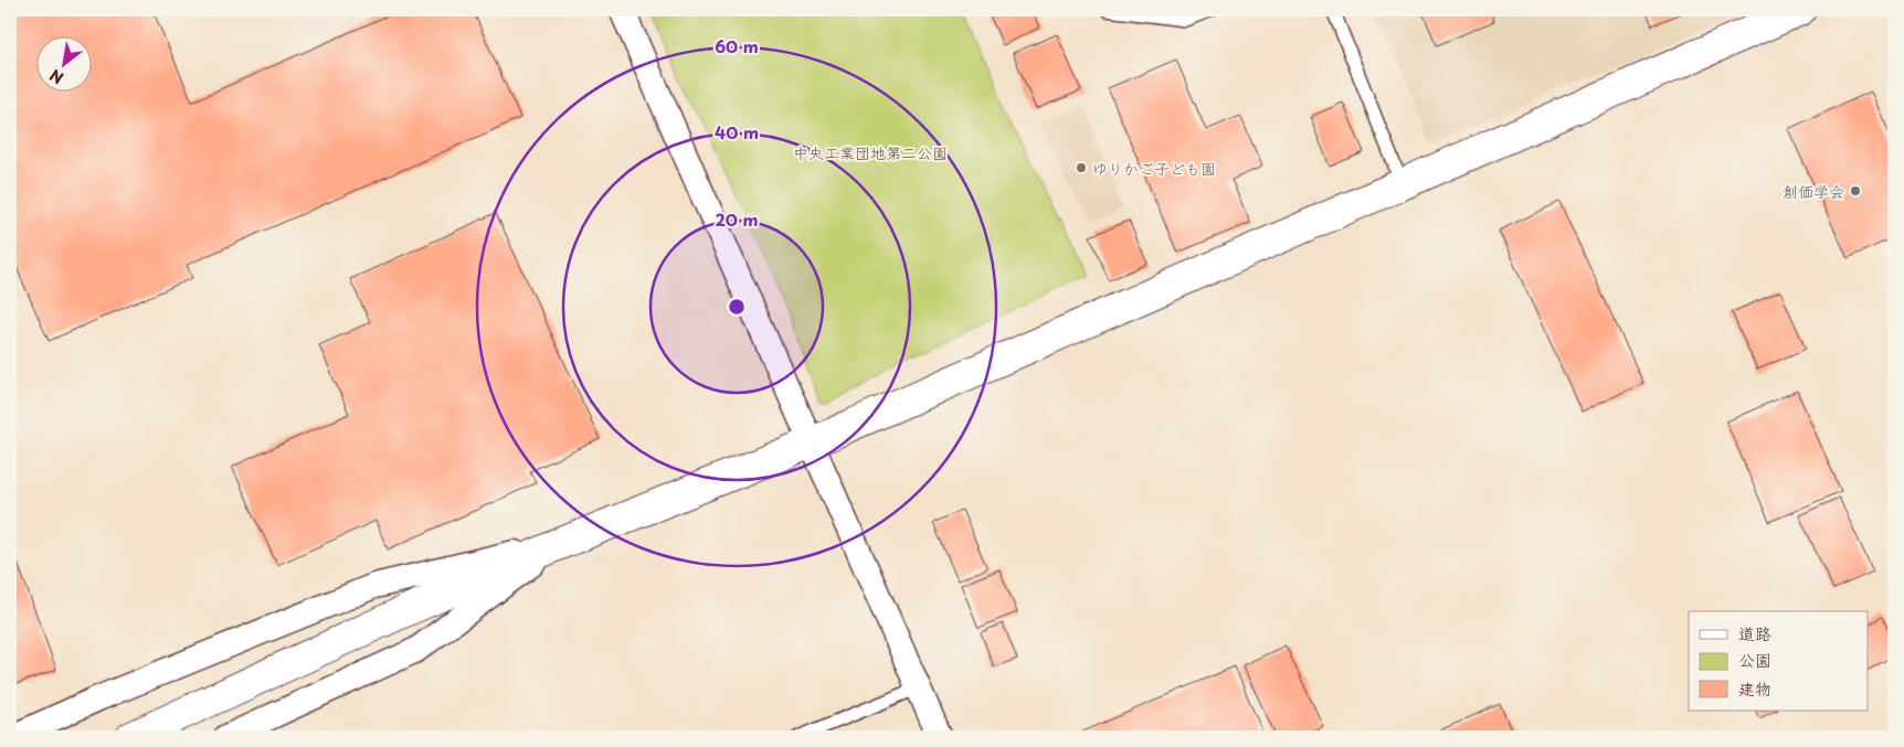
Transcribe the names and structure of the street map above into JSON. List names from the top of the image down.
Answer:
{
  "parks": ["中央工業団地第二公園"],
  "places": ["ゆりかご子ども園", "創価学会"],
  "legend": ["道路", "公園", "建物"],
  "north": "bottom left",
  "rings": ["60 m", "40 m", "20 m"]
}
